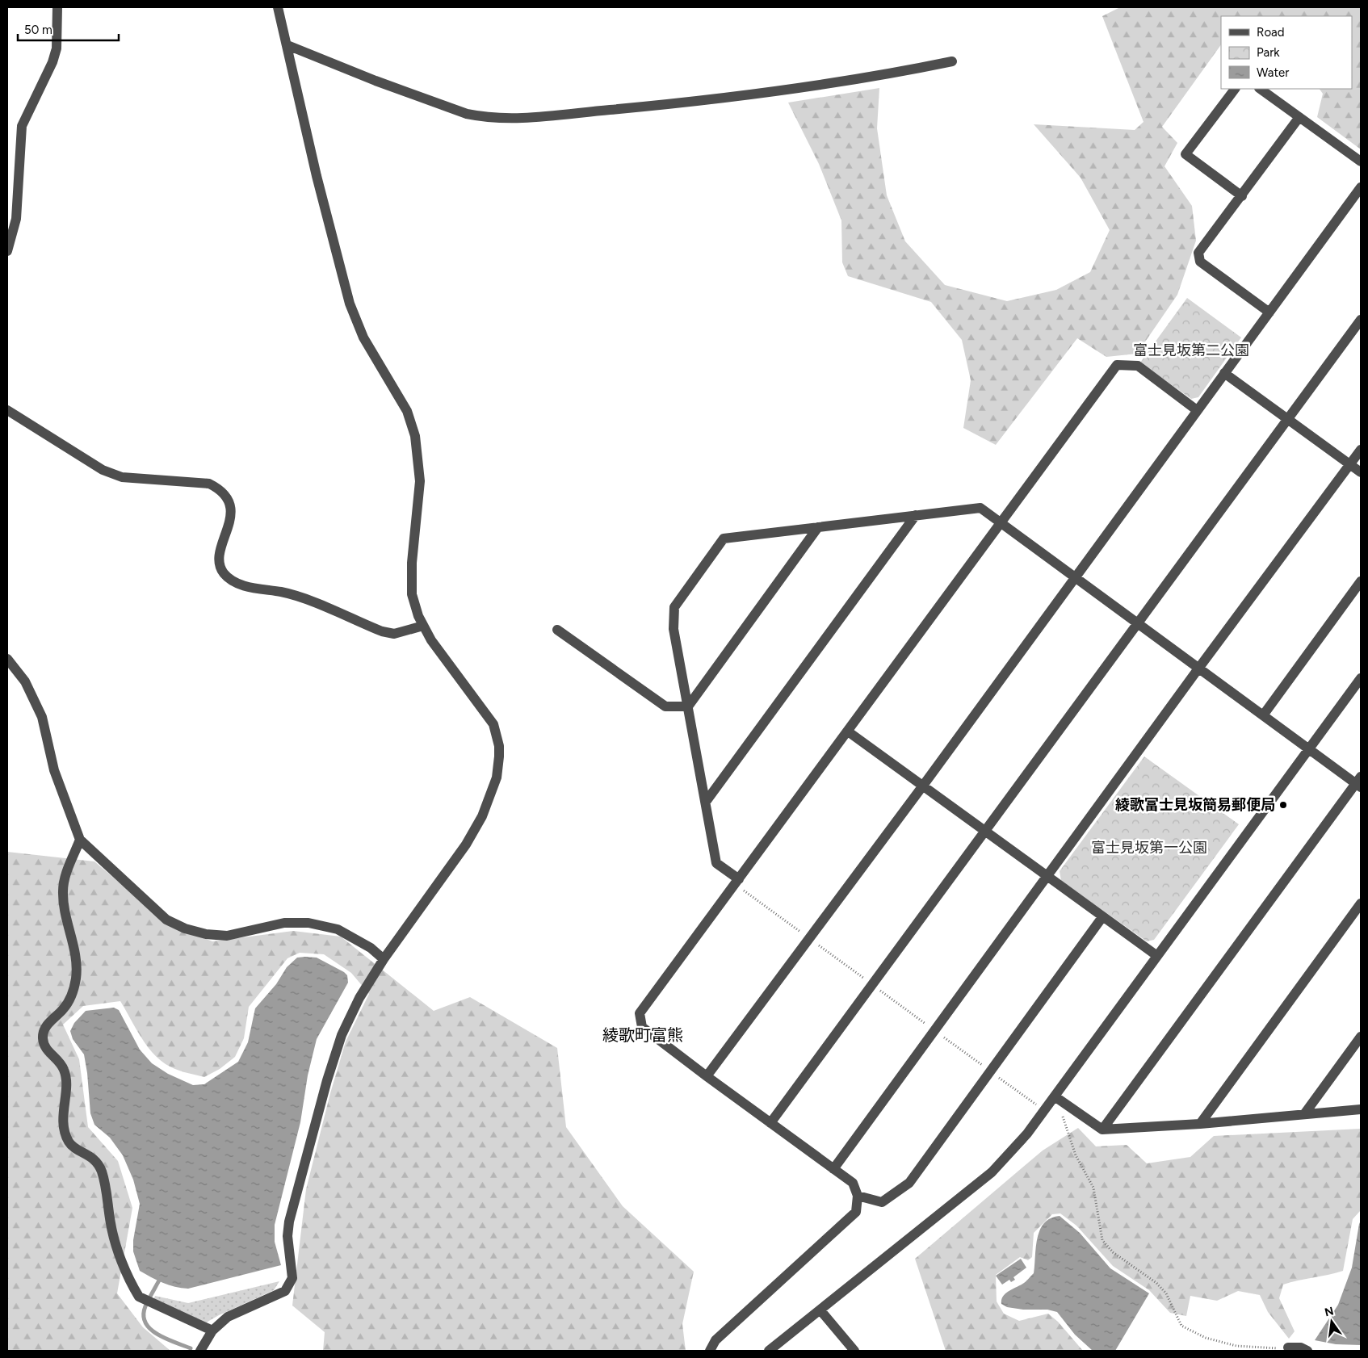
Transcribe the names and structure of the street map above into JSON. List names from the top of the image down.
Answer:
{
  "districts": ["綾歌町富熊"],
  "parks": ["富士見坂第二公園", "富士見坂第一公園"],
  "places": ["綾歌富士見坂簡易郵便局"],
  "legend": ["Road", "Park", "Water"],
  "scale_bar": "50 m",
  "north": "top"
}
